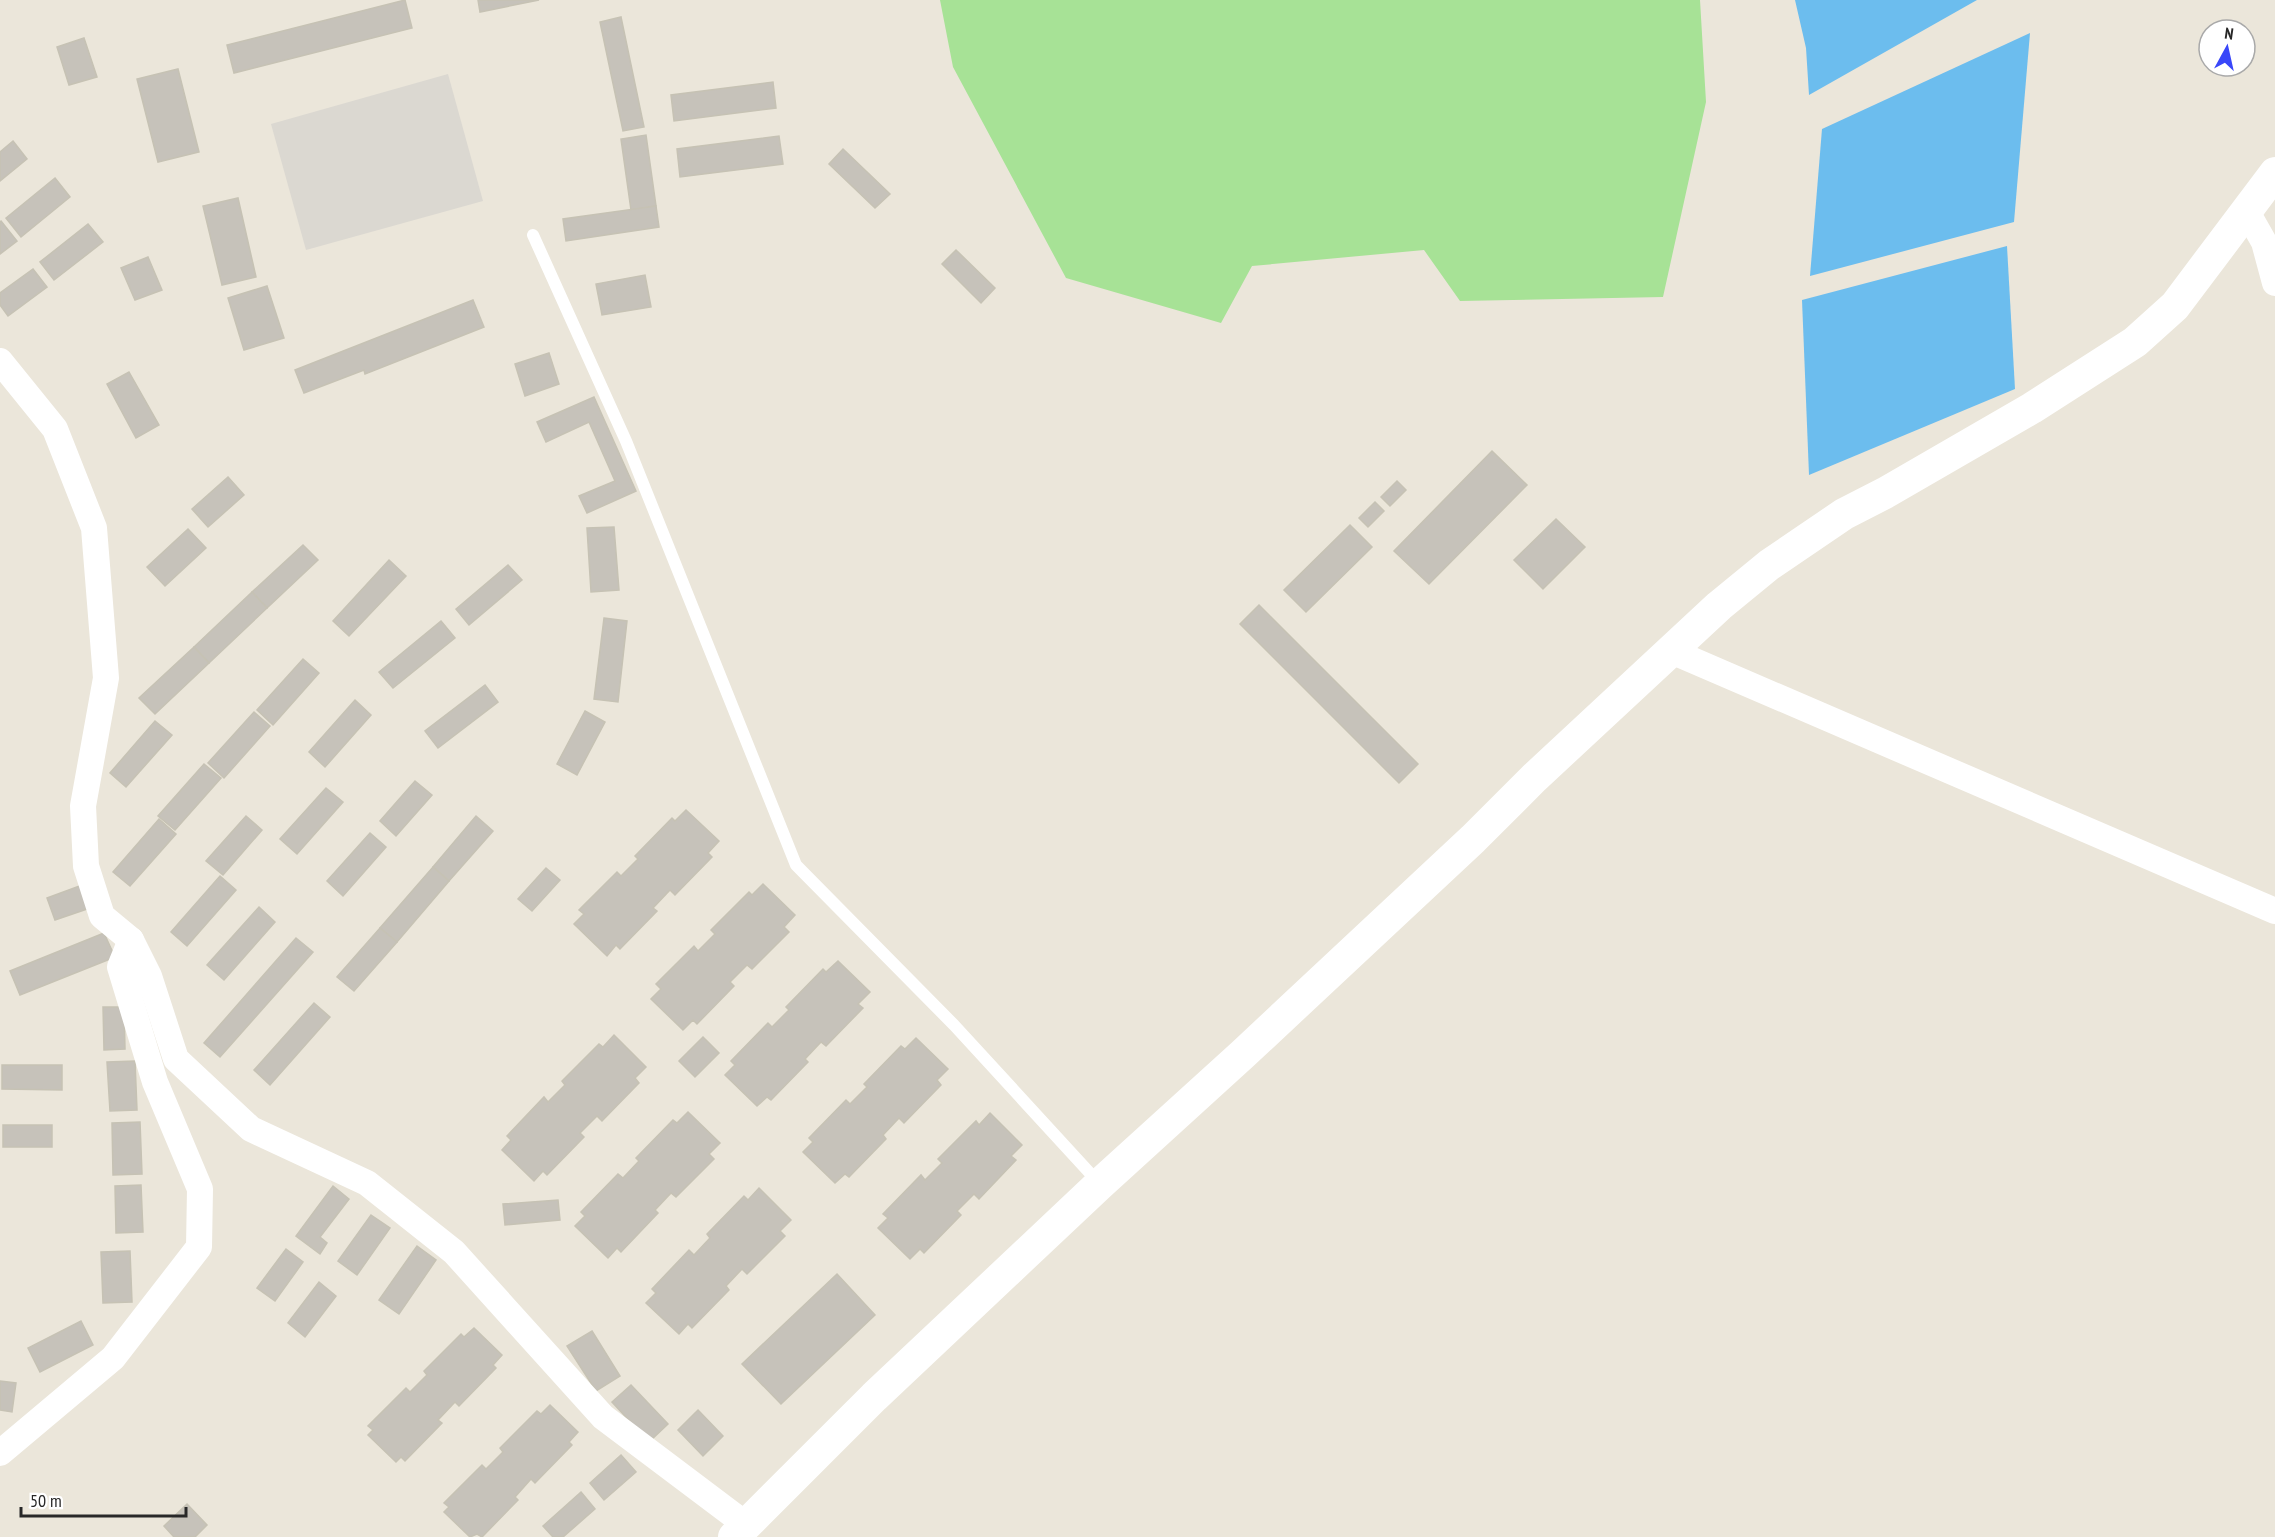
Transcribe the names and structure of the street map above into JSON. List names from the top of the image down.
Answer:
{
  "scale_bar": "50 m",
  "north": "top"
}
